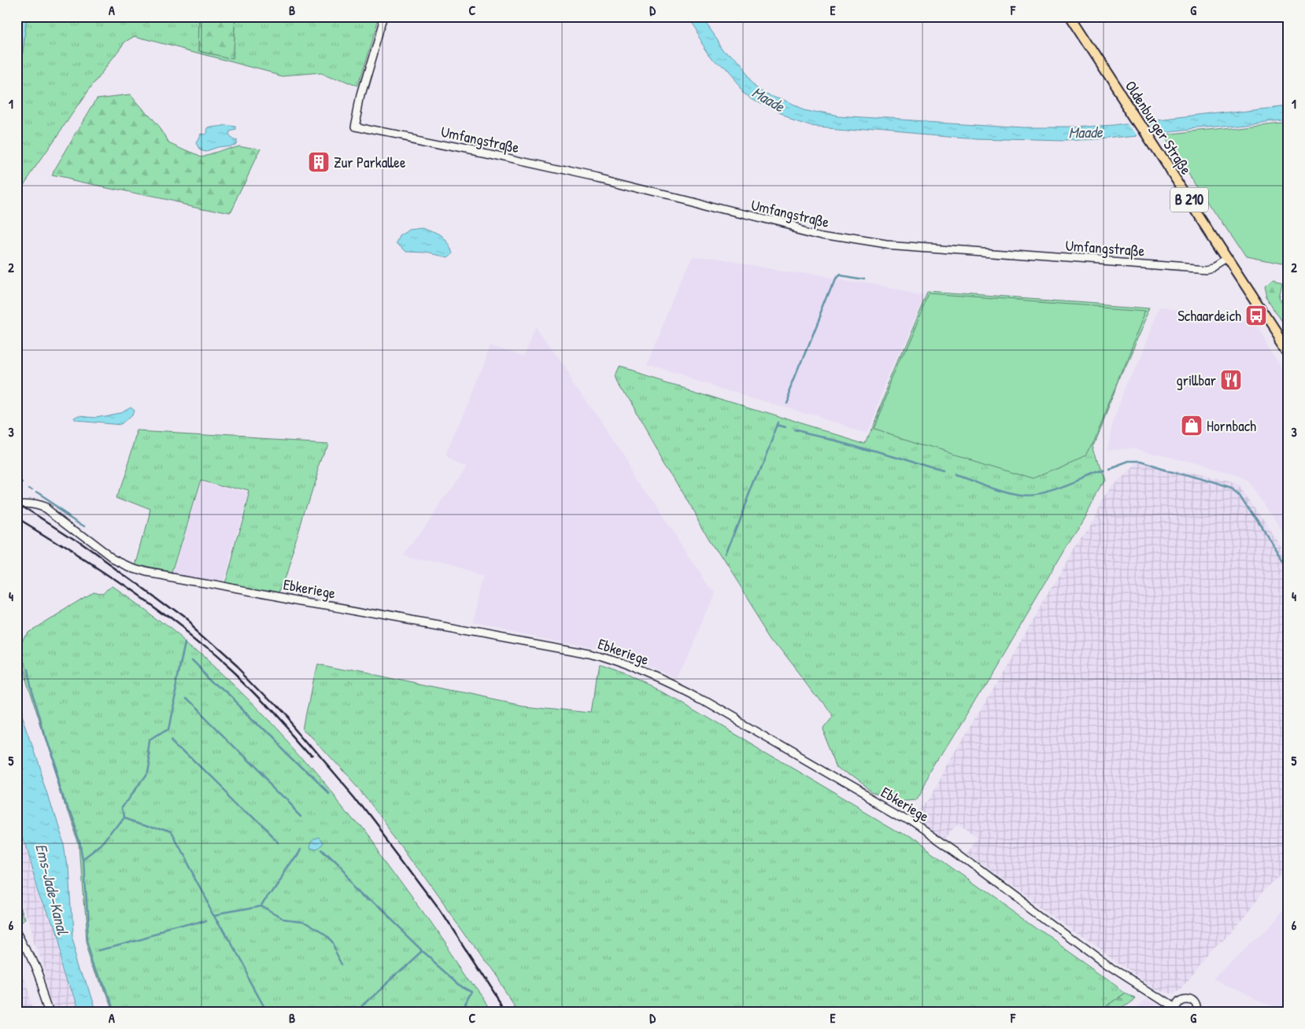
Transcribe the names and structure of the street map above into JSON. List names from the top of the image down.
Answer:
{
  "streets": {
    "main road": ["Oldenburger Straße", "B 210"],
    "street": ["Umfangstraße", "Ebkeriege"]
  },
  "crossings": [
    ["Oldenburger Straße", "Umfangstraße"]
  ],
  "water": ["Maade", "Ems-Jade-Kanal"],
  "places": {
    "building": ["Zur Parkallee"],
    "bus stop": ["Schaardeich"],
    "restaurant": ["grillbar"],
    "shop": ["Hornbach"]
  },
  "grid": {
    "columns": [
      "A",
      "B",
      "C",
      "D",
      "E",
      "F",
      "G"
    ],
    "rows": [
      "1",
      "2",
      "3",
      "4",
      "5",
      "6"
    ]
  }
}
